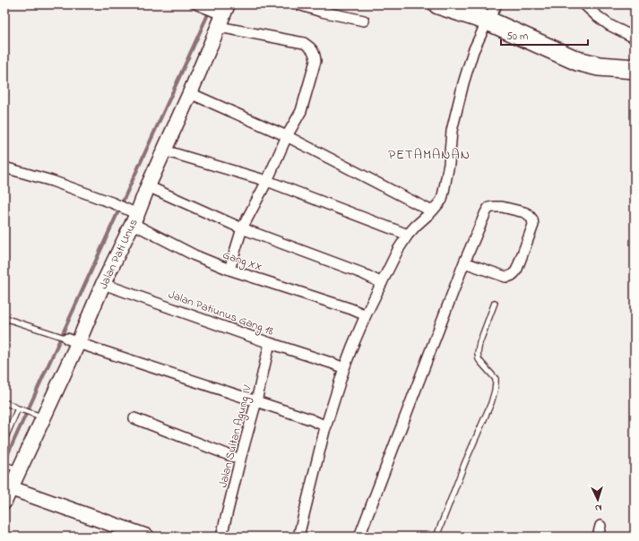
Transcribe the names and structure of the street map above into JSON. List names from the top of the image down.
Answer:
{
  "streets": {
    "main road": ["Jalan Pati Unus"],
    "street": ["Gang XX", "Jalan Patiunus Gang 18", "Jalan Sultan Agung IV"]
  },
  "crossings": [
    ["Jalan Pati Unus", "Gang XX"],
    ["Jalan Pati Unus", "Jalan Patiunus Gang 18"],
    ["Jalan Patiunus Gang 18", "Jalan Sultan Agung IV"]
  ],
  "districts": ["PETAMANAN"],
  "scale_bar": "50 m",
  "north": "bottom"
}
